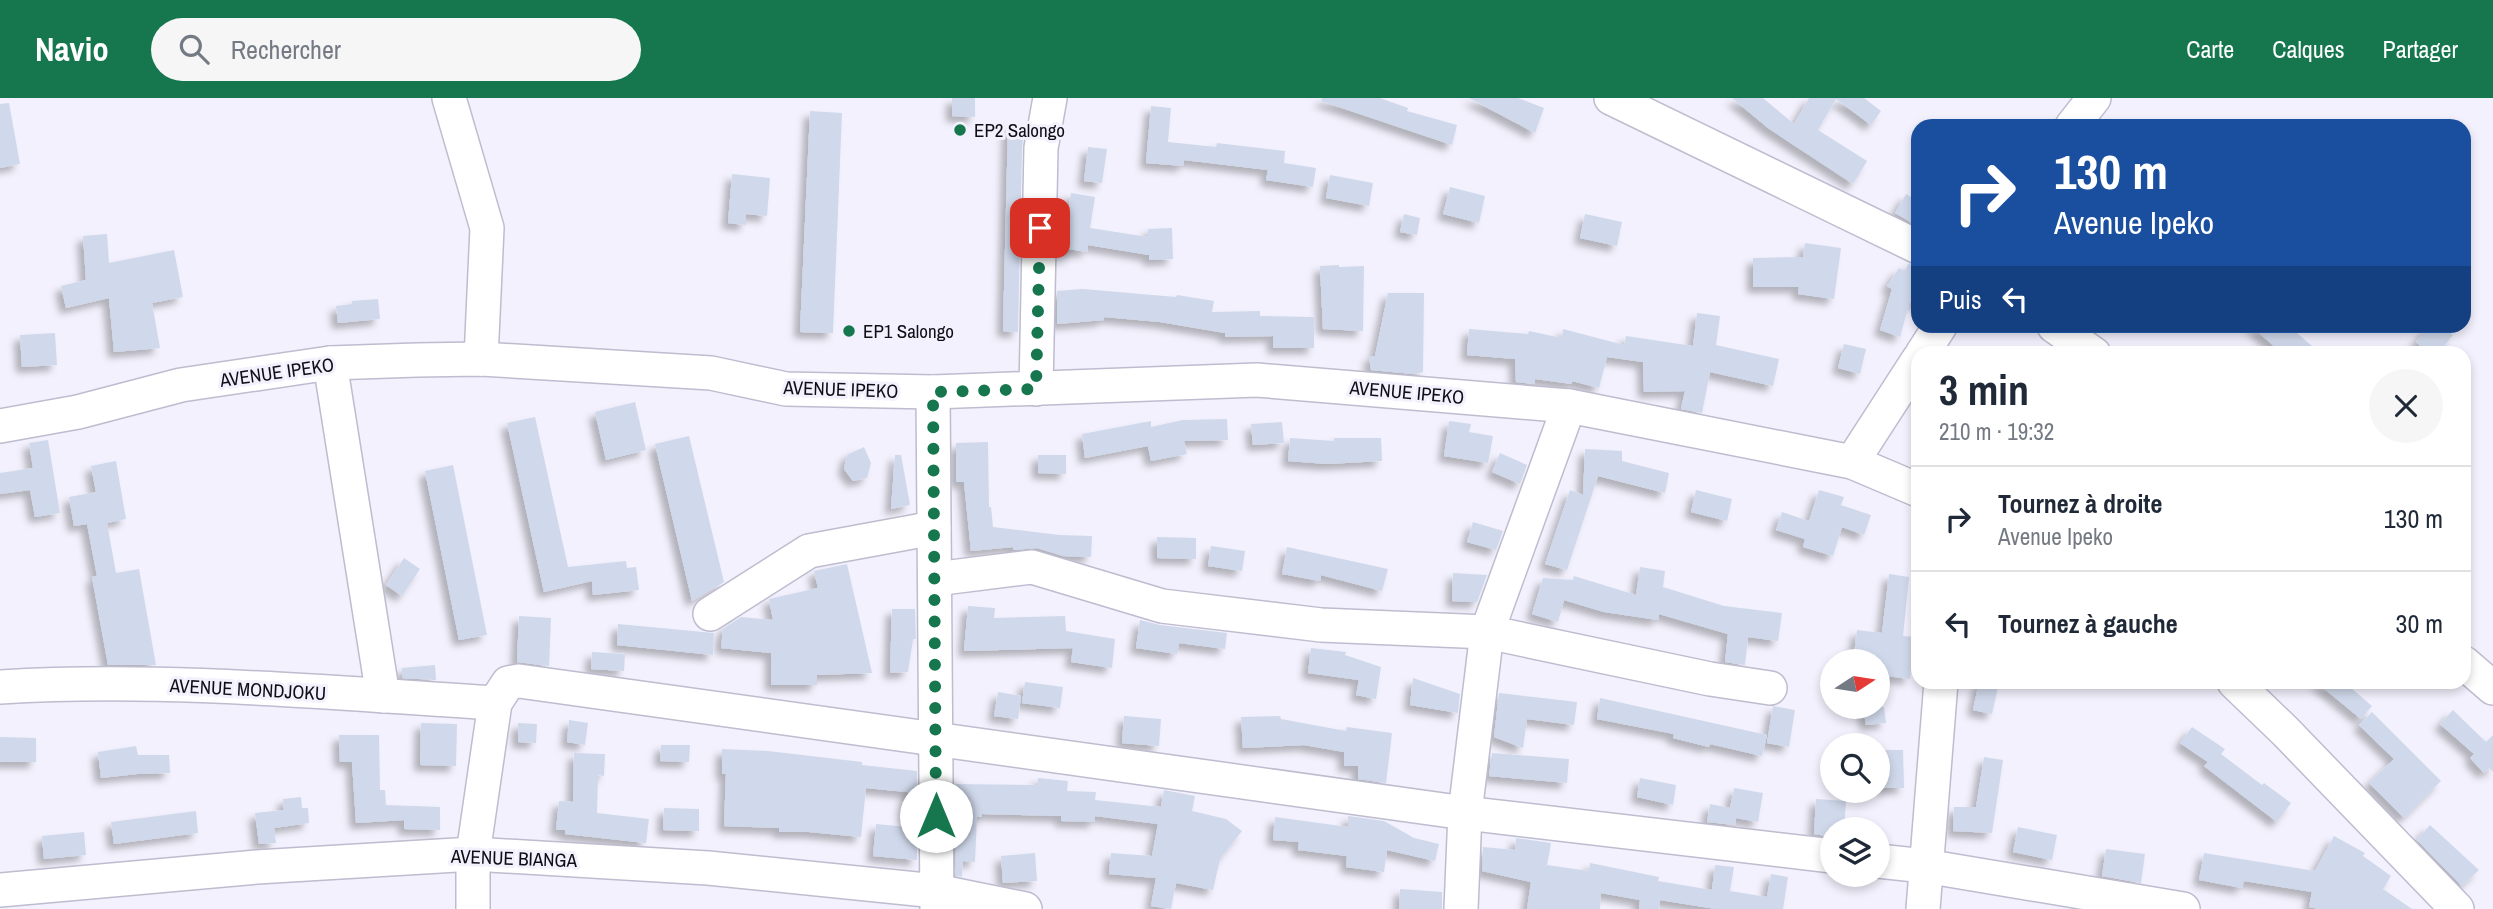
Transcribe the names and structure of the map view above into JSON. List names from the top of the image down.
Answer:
{
  "streets": {
    "street": ["AVENUE IPEKO", "AVENUE MONDJOKU", "AVENUE BIANGA"]
  },
  "places": ["EP2 Salongo", "EP1 Salongo"],
  "north": "right",
  "page": {
    "header": "Navio",
    "search": "Rechercher",
    "nav": ["Carte", "Calques", "Partager"],
    "turn": ["130 m", "Avenue Ipeko"],
    "then": "Puis",
    "heading": ["3 min", "210 m · 19:32"],
    "list": [
      {
        "name": "Tournez à droite",
        "note": "Avenue Ipeko",
        "value": "130 m"
      },
      {
        "name": "Tournez à gauche",
        "value": "30 m"
      }
    ]
  }
}
